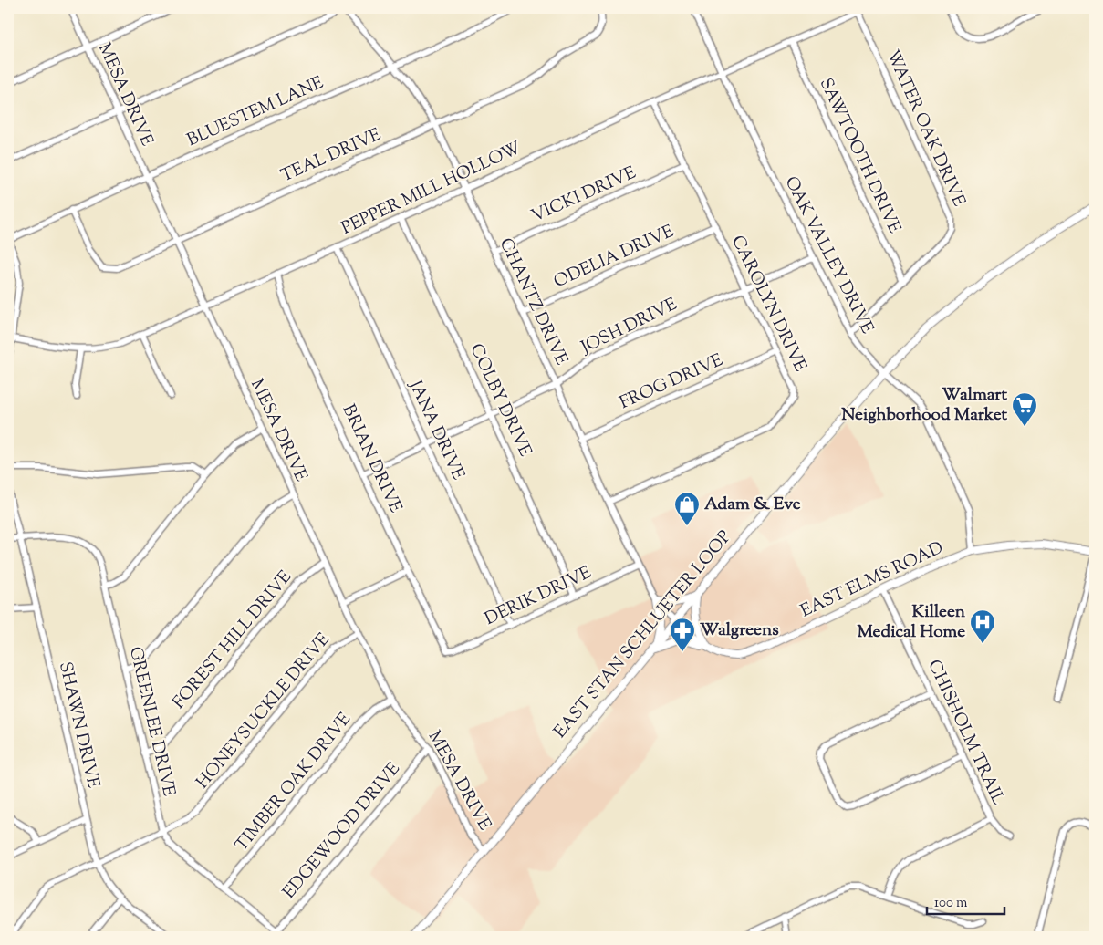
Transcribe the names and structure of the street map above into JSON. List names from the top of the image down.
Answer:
{
  "streets": {
    "main road": ["EAST ELMS ROAD", "EAST STAN SCHLUETER LOOP"],
    "street": [
      "MESA DRIVE",
      "BLUESTEM LANE",
      "WATER OAK DRIVE",
      "TEAL DRIVE",
      "SAWTOOTH DRIVE",
      "PEPPER MILL HOLLOW",
      "VICKI DRIVE",
      "OAK VALLEY DRIVE",
      "ODELIA DRIVE",
      "CHANTZ DRIVE",
      "CAROLYN DRIVE",
      "JOSH DRIVE",
      "FROG DRIVE",
      "COLBY DRIVE",
      "JANA DRIVE",
      "BRIAN DRIVE",
      "DERIK DRIVE",
      "FOREST HILL DRIVE",
      "HONEYSUCKLE DRIVE",
      "GREENLEE DRIVE",
      "SHAWN DRIVE",
      "CHISHOLM TRAIL",
      "TIMBER OAK DRIVE",
      "EDGEWOOD DRIVE"
    ]
  },
  "crossings": [
    ["MESA DRIVE", "BLUESTEM LANE"],
    ["MESA DRIVE", "TEAL DRIVE"],
    ["MESA DRIVE", "PEPPER MILL HOLLOW"],
    ["MESA DRIVE", "EAST STAN SCHLUETER LOOP"],
    ["MESA DRIVE", "FOREST HILL DRIVE"],
    ["MESA DRIVE", "HONEYSUCKLE DRIVE"],
    ["MESA DRIVE", "TIMBER OAK DRIVE"],
    ["MESA DRIVE", "EDGEWOOD DRIVE"],
    ["BLUESTEM LANE", "TEAL DRIVE"],
    ["BLUESTEM LANE", "CHANTZ DRIVE"],
    ["WATER OAK DRIVE", "SAWTOOTH DRIVE"],
    ["WATER OAK DRIVE", "PEPPER MILL HOLLOW"],
    ["WATER OAK DRIVE", "OAK VALLEY DRIVE"],
    ["TEAL DRIVE", "CHANTZ DRIVE"],
    ["SAWTOOTH DRIVE", "PEPPER MILL HOLLOW"],
    ["PEPPER MILL HOLLOW", "OAK VALLEY DRIVE"],
    ["PEPPER MILL HOLLOW", "CHANTZ DRIVE"],
    ["PEPPER MILL HOLLOW", "CAROLYN DRIVE"],
    ["PEPPER MILL HOLLOW", "COLBY DRIVE"],
    ["PEPPER MILL HOLLOW", "JANA DRIVE"],
    ["PEPPER MILL HOLLOW", "BRIAN DRIVE"],
    ["VICKI DRIVE", "CHANTZ DRIVE"],
    ["VICKI DRIVE", "CAROLYN DRIVE"],
    ["OAK VALLEY DRIVE", "JOSH DRIVE"],
    ["OAK VALLEY DRIVE", "EAST ELMS ROAD"],
    ["OAK VALLEY DRIVE", "EAST STAN SCHLUETER LOOP"],
    ["ODELIA DRIVE", "CHANTZ DRIVE"],
    ["ODELIA DRIVE", "CAROLYN DRIVE"],
    ["CHANTZ DRIVE", "CAROLYN DRIVE"],
    ["CHANTZ DRIVE", "JOSH DRIVE"],
    ["CHANTZ DRIVE", "FROG DRIVE"],
    ["CHANTZ DRIVE", "EAST ELMS ROAD"],
    ["CHANTZ DRIVE", "DERIK DRIVE"],
    ["CHANTZ DRIVE", "EAST STAN SCHLUETER LOOP"],
    ["CAROLYN DRIVE", "JOSH DRIVE"],
    ["CAROLYN DRIVE", "FROG DRIVE"],
    ["JOSH DRIVE", "COLBY DRIVE"],
    ["JOSH DRIVE", "JANA DRIVE"],
    ["JOSH DRIVE", "BRIAN DRIVE"],
    ["COLBY DRIVE", "DERIK DRIVE"],
    ["JANA DRIVE", "DERIK DRIVE"],
    ["BRIAN DRIVE", "DERIK DRIVE"],
    ["EAST ELMS ROAD", "EAST STAN SCHLUETER LOOP"],
    ["EAST ELMS ROAD", "CHISHOLM TRAIL"],
    ["FOREST HILL DRIVE", "GREENLEE DRIVE"],
    ["HONEYSUCKLE DRIVE", "GREENLEE DRIVE"],
    ["HONEYSUCKLE DRIVE", "SHAWN DRIVE"],
    ["GREENLEE DRIVE", "SHAWN DRIVE"],
    ["GREENLEE DRIVE", "TIMBER OAK DRIVE"],
    ["GREENLEE DRIVE", "EDGEWOOD DRIVE"]
  ],
  "places": {
    "supermarket": ["Walmart Neighborhood Market"],
    "shop": ["Adam & Eve"],
    "hospital": ["Killeen Medical Home"],
    "pharmacy": ["Walgreens"]
  },
  "scale_bar": "100 m"
}
